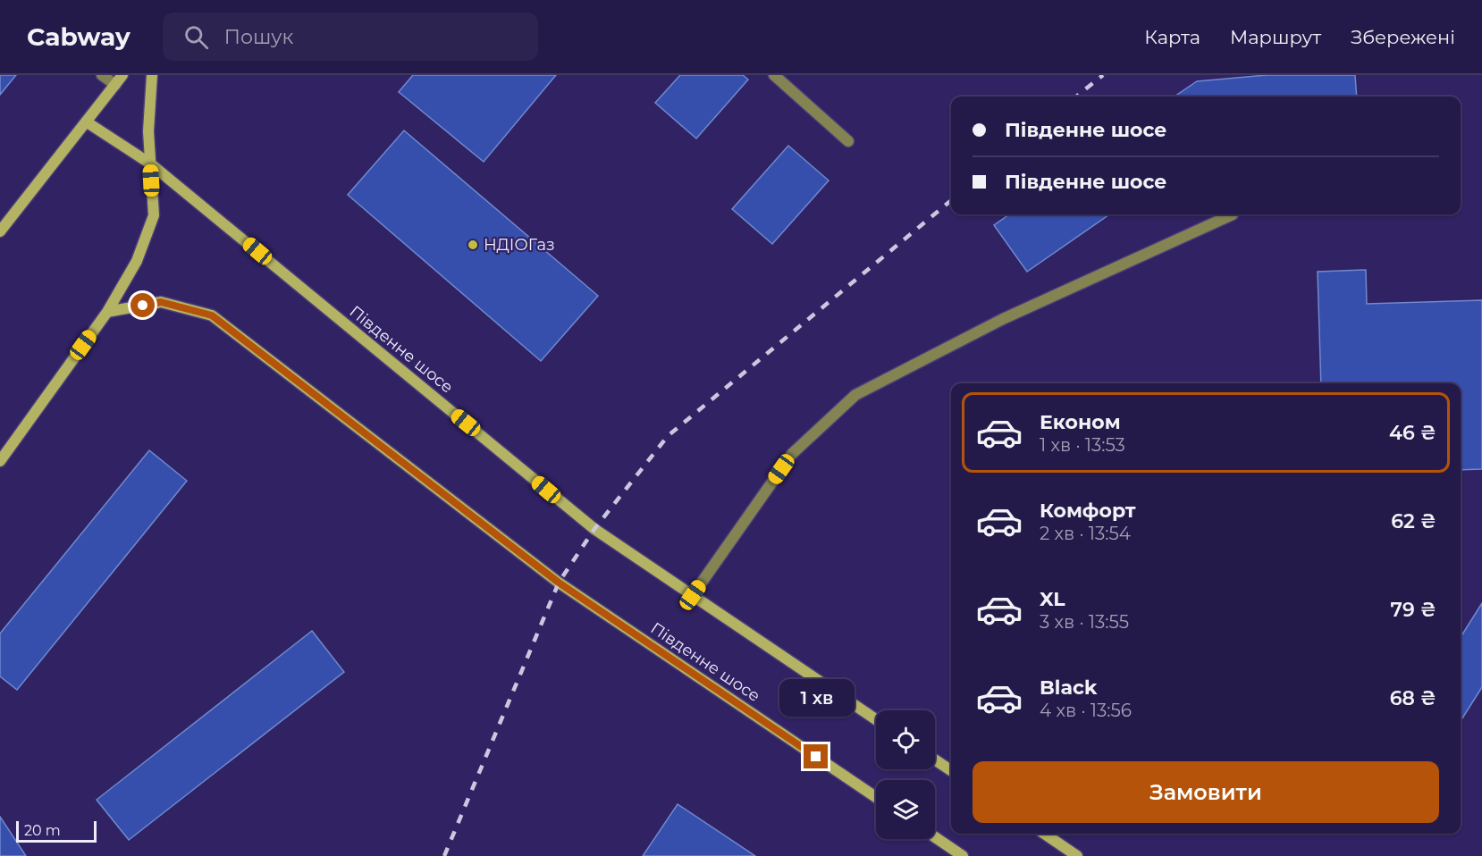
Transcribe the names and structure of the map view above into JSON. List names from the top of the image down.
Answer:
{
  "streets": {
    "main road": ["Південне шосе"]
  },
  "places": ["НДІОГаз"],
  "scale_bar": "20 m",
  "page": {
    "header": "Cabway",
    "search": "Пошук",
    "nav": ["Карта", "Маршрут", "Збережені"],
    "banner": ["Південне шосе", "Південне шосе"],
    "list": [
      {
        "name": "Економ",
        "note": "1 хв · 13:53",
        "value": "46 ₴"
      },
      {
        "name": "Комфорт",
        "note": "2 хв · 13:54",
        "value": "62 ₴"
      },
      {
        "name": "XL",
        "note": "3 хв · 13:55",
        "value": "79 ₴"
      },
      {
        "name": "Black",
        "note": "4 хв · 13:56",
        "value": "68 ₴"
      }
    ],
    "bubble": "1 хв",
    "buttons": "Замовити",
    "scale": "20 m"
  }
}
